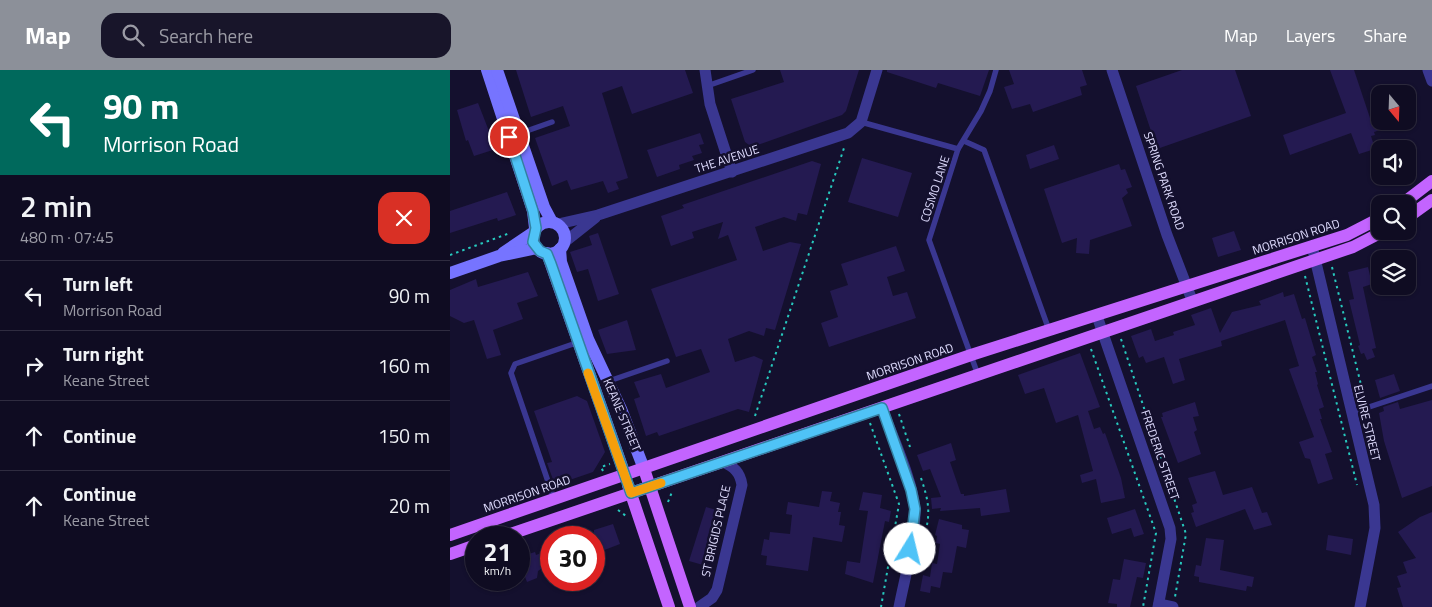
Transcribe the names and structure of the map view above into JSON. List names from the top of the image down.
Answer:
{
  "streets": {
    "main road": ["MORRISON ROAD"],
    "street": [
      "THE AVENUE",
      "SPRING PARK ROAD",
      "KEANE STREET",
      "ELVIRE STREET",
      "FREDERIC STREET",
      "ST BRIGIDS PLACE"
    ],
    "lane": ["COSMO LANE"]
  },
  "crossings": [
    ["THE AVENUE", "KEANE STREET"],
    ["SPRING PARK ROAD", "MORRISON ROAD"],
    ["COSMO LANE", "MORRISON ROAD"],
    ["MORRISON ROAD", "KEANE STREET"],
    ["MORRISON ROAD", "ELVIRE STREET"],
    ["MORRISON ROAD", "FREDERIC STREET"]
  ],
  "north": "bottom",
  "page": {
    "header": "Map",
    "search": "Search here",
    "nav": ["Map", "Layers", "Share"],
    "turn": ["90 m", "Morrison Road"],
    "heading": ["2 min", "480 m · 07:45"],
    "list": [
      {
        "name": "Turn left",
        "note": "Morrison Road",
        "value": "90 m"
      },
      {
        "name": "Turn right",
        "note": "Keane Street",
        "value": "160 m"
      },
      {
        "name": "Continue",
        "value": "150 m"
      },
      {
        "name": "Continue",
        "note": "Keane Street",
        "value": "20 m"
      }
    ],
    "speed": "21 km/h",
    "limit": "30"
  }
}
